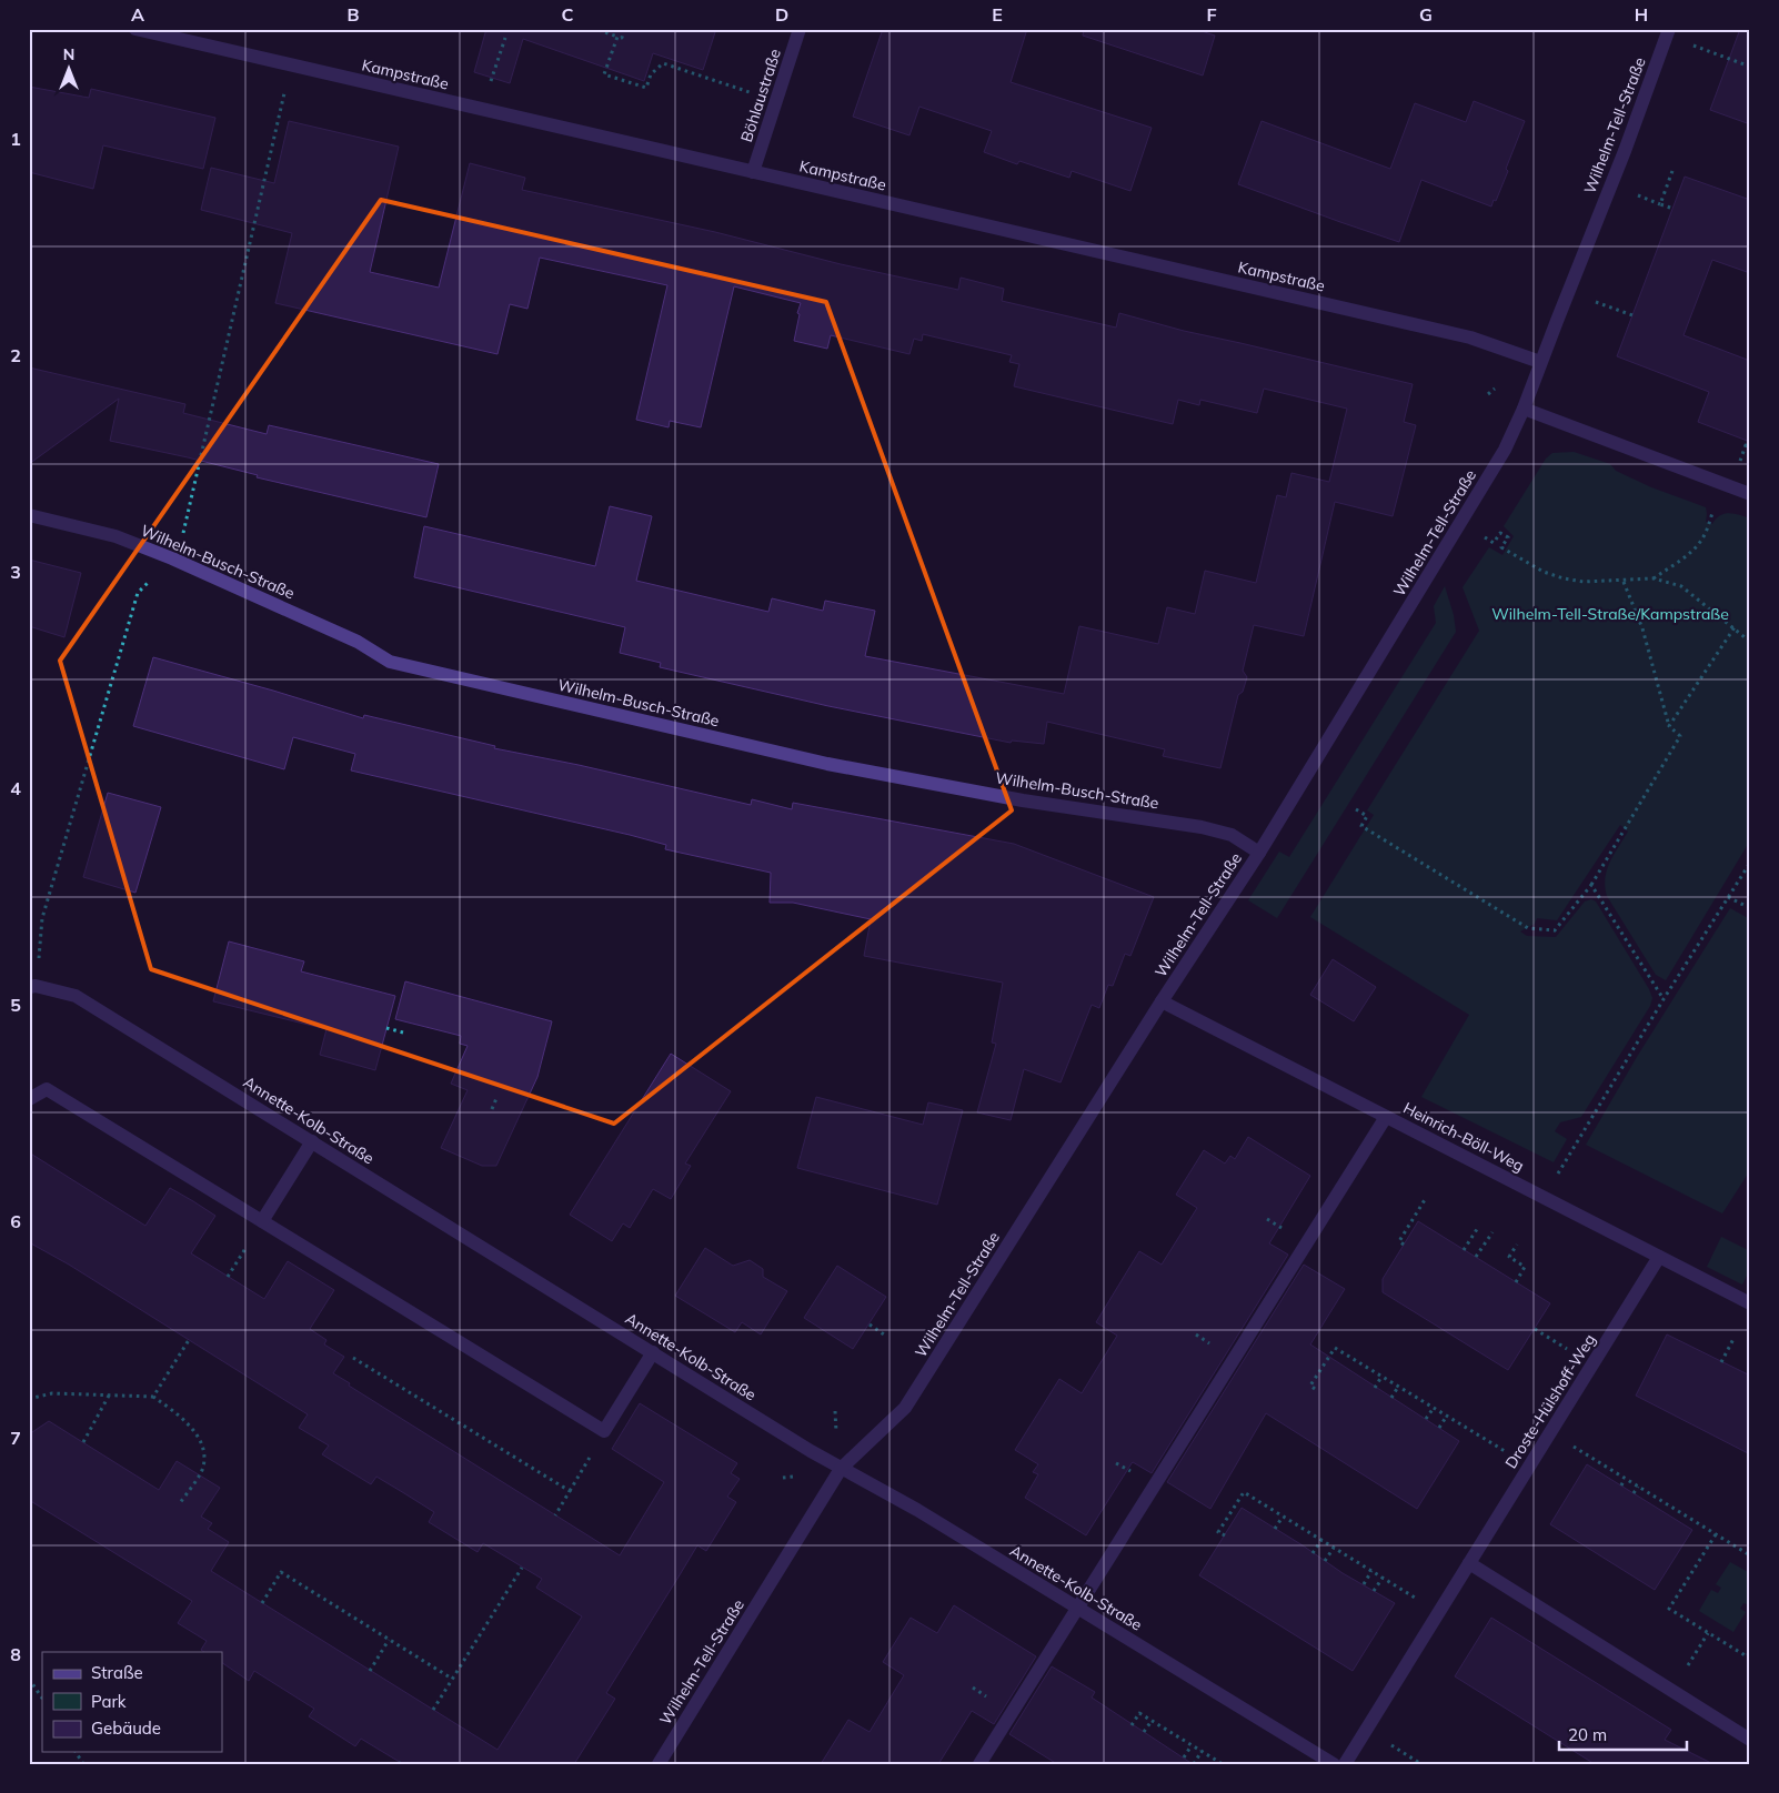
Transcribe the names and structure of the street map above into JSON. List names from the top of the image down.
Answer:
{
  "streets": {
    "street": [
      "Kampstraße",
      "Böhlaustraße",
      "Wilhelm-Tell-Straße",
      "Wilhelm-Busch-Straße",
      "Annette-Kolb-Straße",
      "Heinrich-Böll-Weg",
      "Droste-Hülshoff-Weg"
    ]
  },
  "crossings": [
    ["Kampstraße", "Böhlaustraße"],
    ["Kampstraße", "Wilhelm-Tell-Straße"],
    ["Wilhelm-Tell-Straße", "Wilhelm-Busch-Straße"],
    ["Wilhelm-Tell-Straße", "Annette-Kolb-Straße"],
    ["Wilhelm-Tell-Straße", "Heinrich-Böll-Weg"],
    ["Heinrich-Böll-Weg", "Droste-Hülshoff-Weg"]
  ],
  "parks": ["Wilhelm-Tell-Straße/Kampstraße"],
  "legend": ["Straße", "Park", "Gebäude"],
  "scale_bar": "20 m",
  "north": "top",
  "grid": {
    "columns": [
      "A",
      "B",
      "C",
      "D",
      "E",
      "F",
      "G",
      "H"
    ],
    "rows": [
      "1",
      "2",
      "3",
      "4",
      "5",
      "6",
      "7",
      "8"
    ]
  }
}
